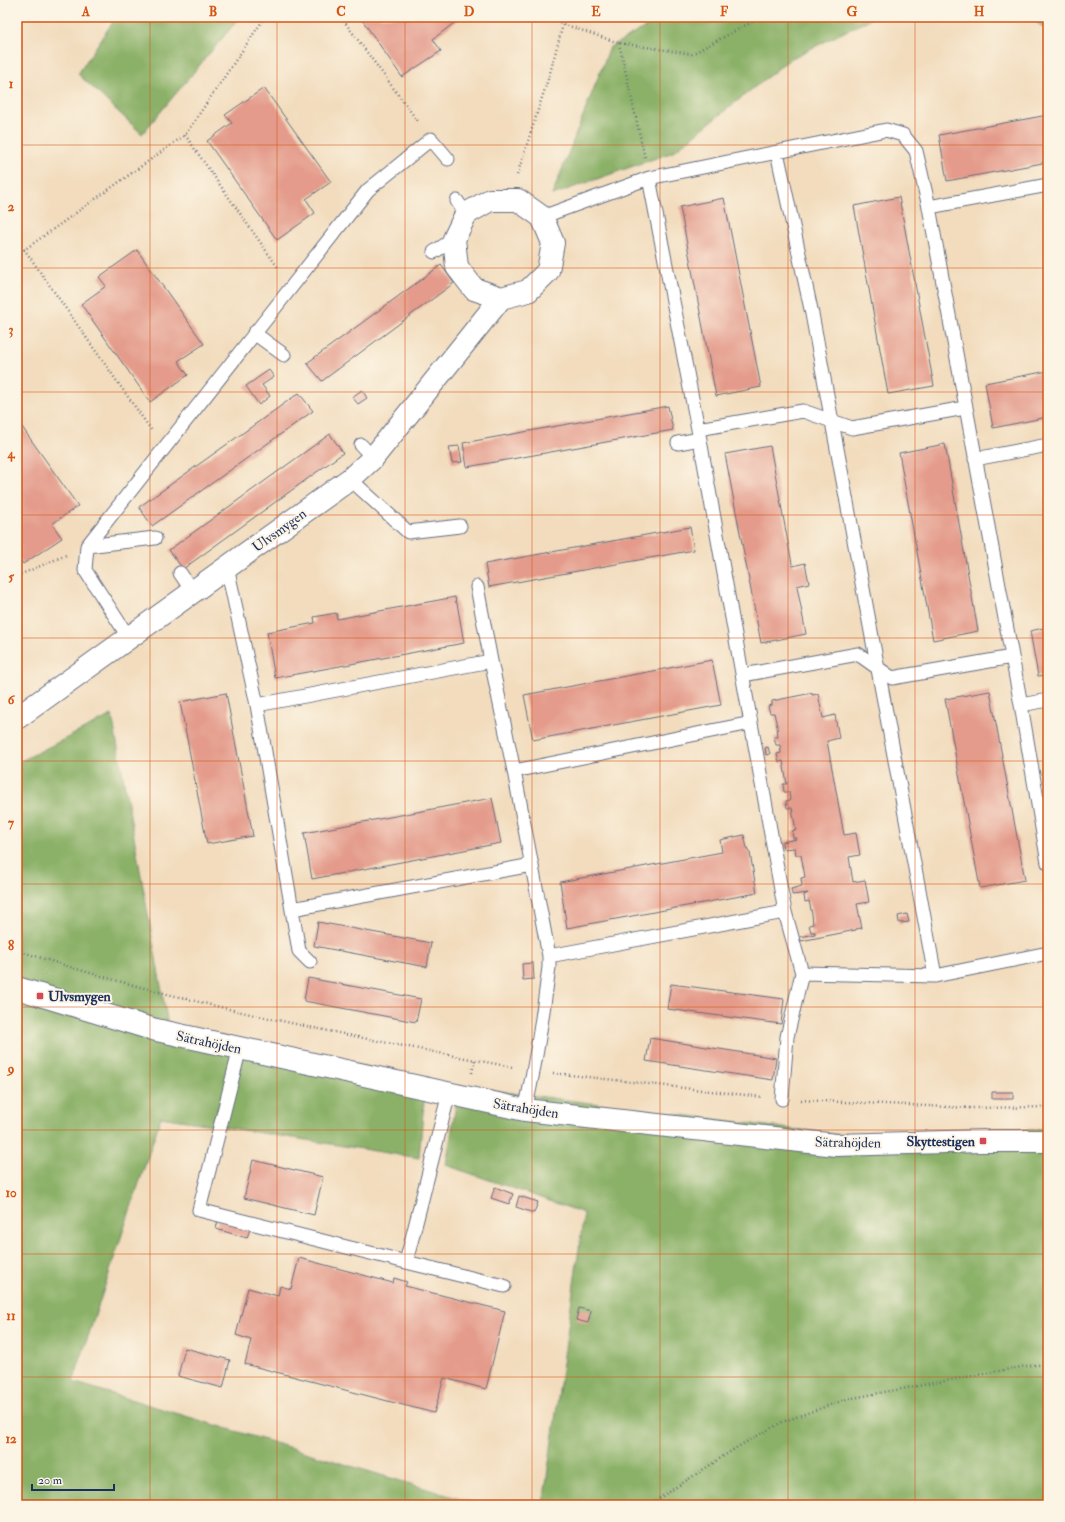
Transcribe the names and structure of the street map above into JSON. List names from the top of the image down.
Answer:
{
  "streets": {
    "street": ["Ulvsmygen", "Sätrahöjden"]
  },
  "places": {
    "transit": ["Ulvsmygen", "Skyttestigen"]
  },
  "scale_bar": "20 m",
  "grid": {
    "columns": [
      "A",
      "B",
      "C",
      "D",
      "E",
      "F",
      "G",
      "H"
    ],
    "rows": [
      "1",
      "2",
      "3",
      "4",
      "5",
      "6",
      "7",
      "8",
      "9",
      "10",
      "11",
      "12"
    ]
  }
}
